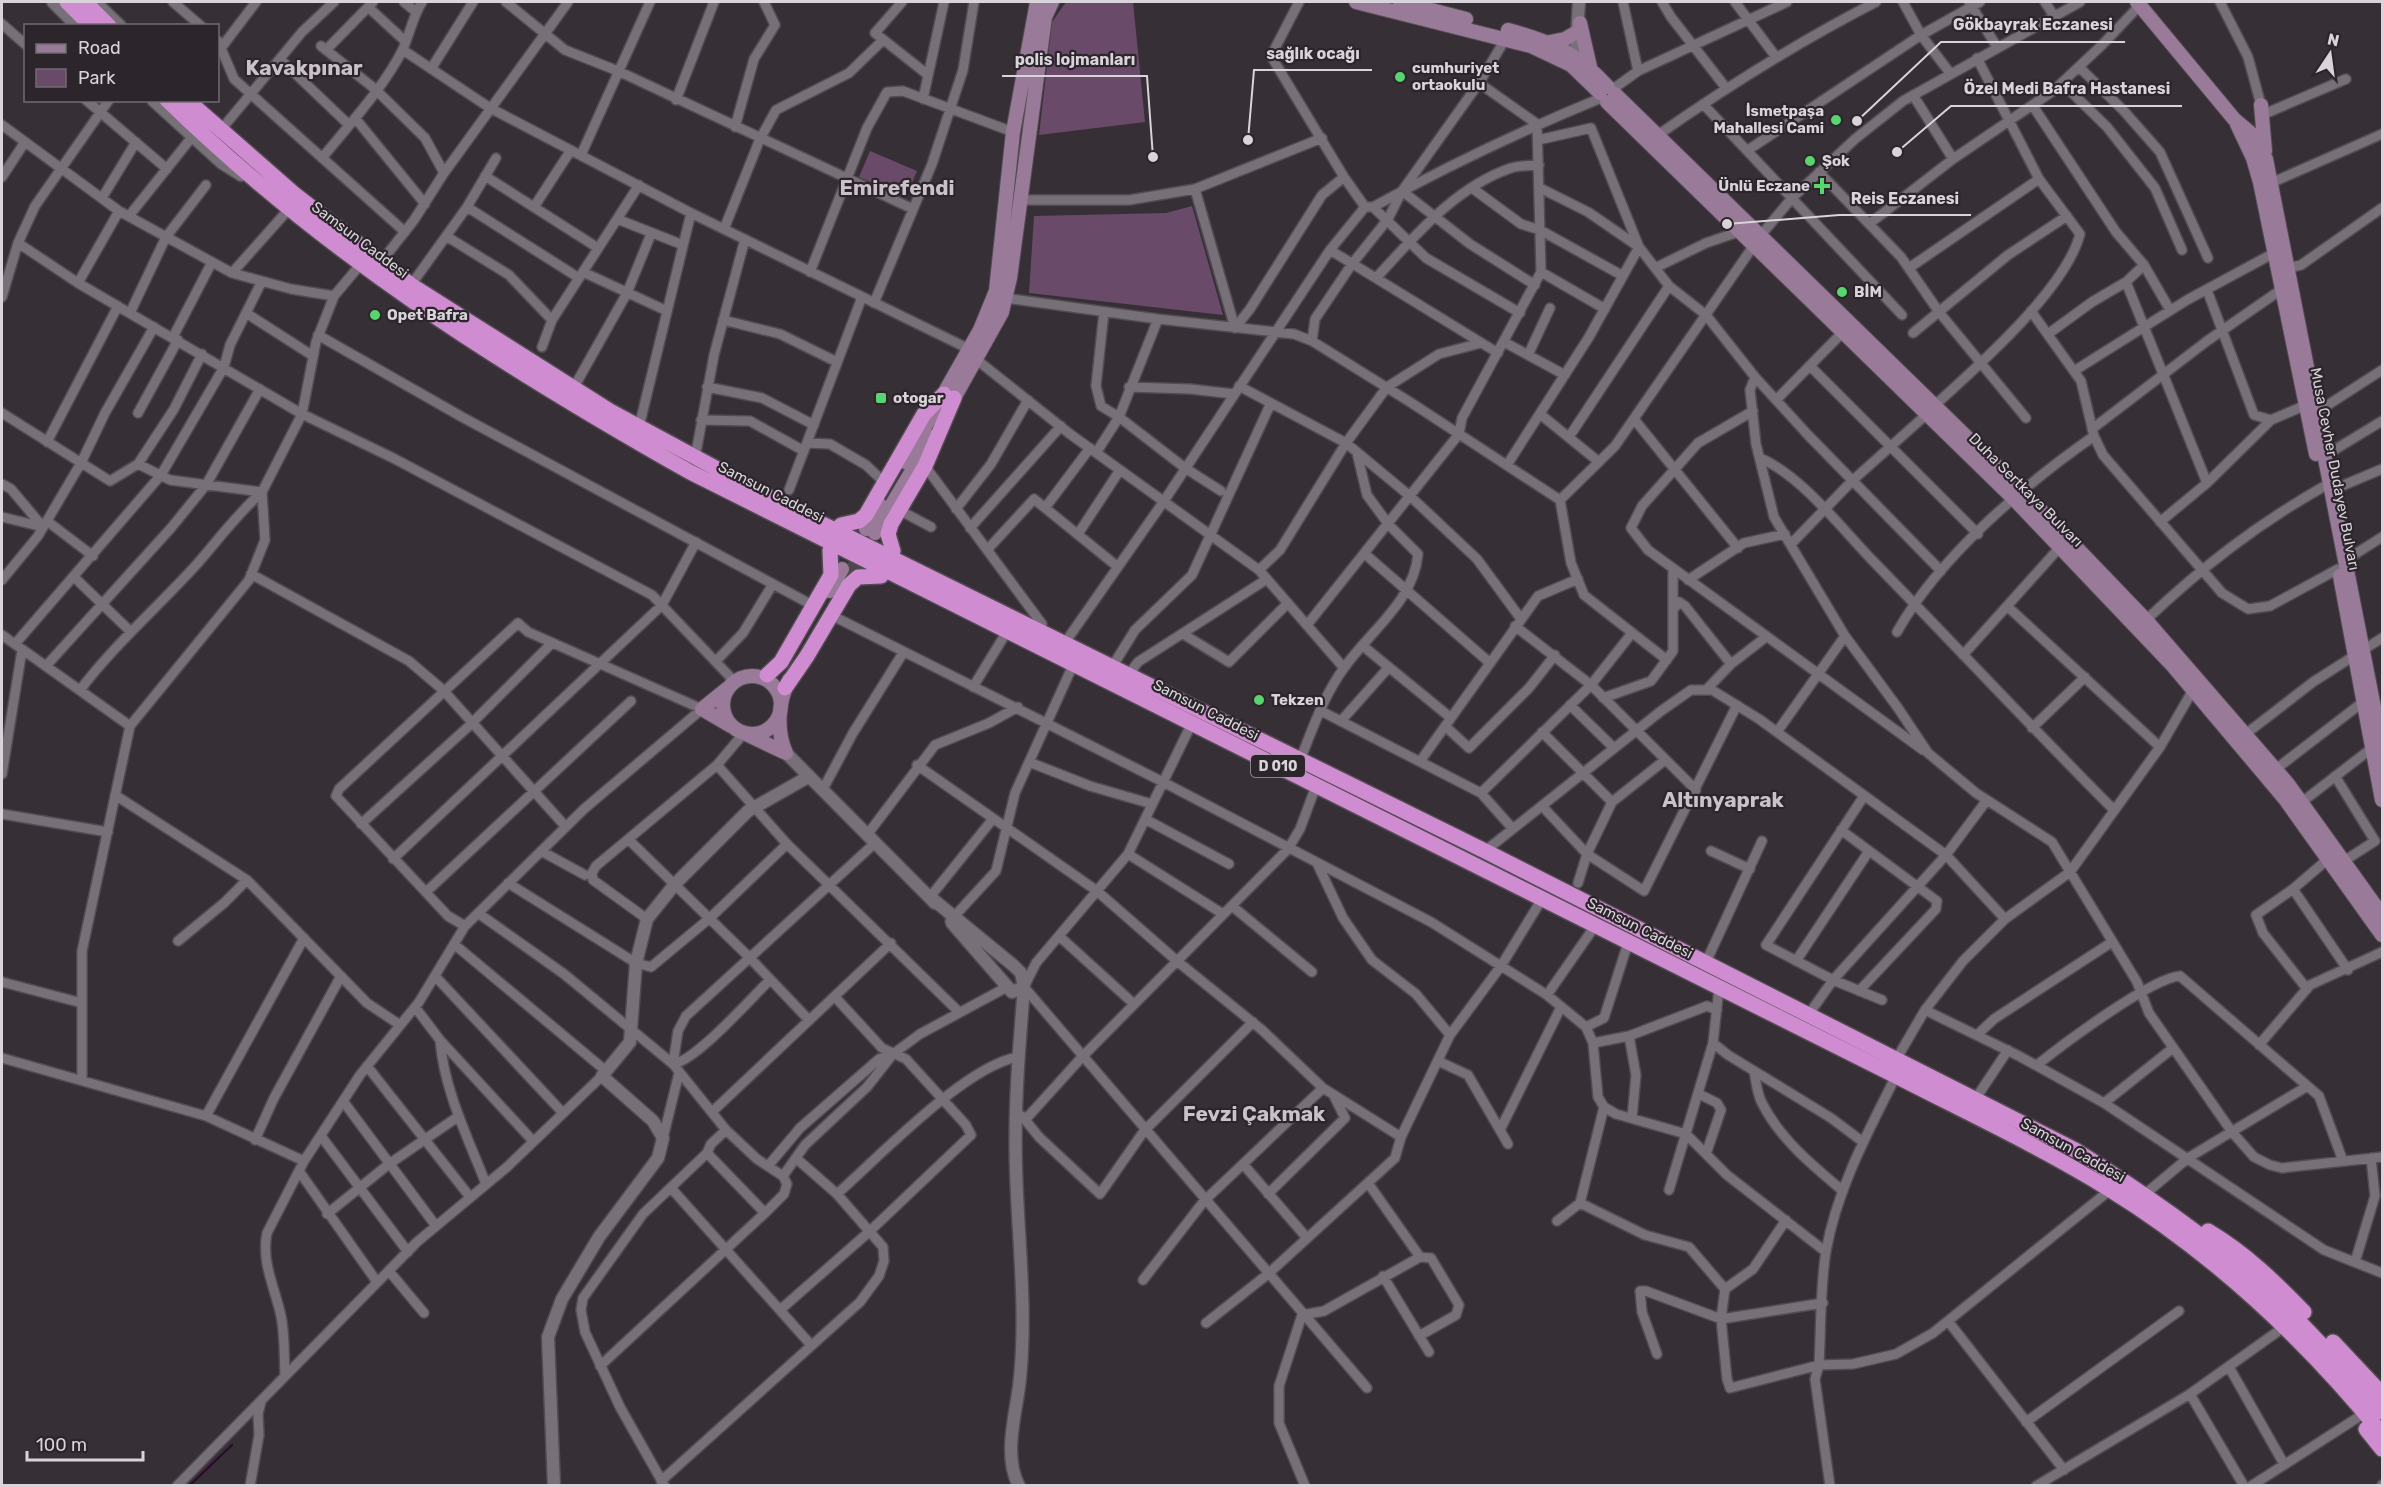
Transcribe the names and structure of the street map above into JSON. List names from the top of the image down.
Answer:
{
  "streets": {
    "highway": ["Samsun Caddesi", "D 010"],
    "main road": ["Musa Cevher Dudayev Bulvarı", "Duha Sertkaya Bulvarı"]
  },
  "districts": [
    "Kavakpınar",
    "Emirefendi",
    "Altınyaprak",
    "Fevzi Çakmak"
  ],
  "places": {
    "other": [
      "cumhuriyet ortaokulu",
      "İsmetpaşa Mahallesi Cami",
      "Gökbayrak Eczanesi",
      "sağlık ocağı",
      "Özel Medi Bafra Hastanesi",
      "polis lojmanları",
      "Şok",
      "Reis Eczanesi",
      "BİM",
      "Opet Bafra",
      "Tekzen"
    ],
    "health": ["Ünlü Eczane"],
    "transit": ["otogar"]
  },
  "legend": ["Road", "Park"],
  "scale_bar": "100 m",
  "north": "top"
}
